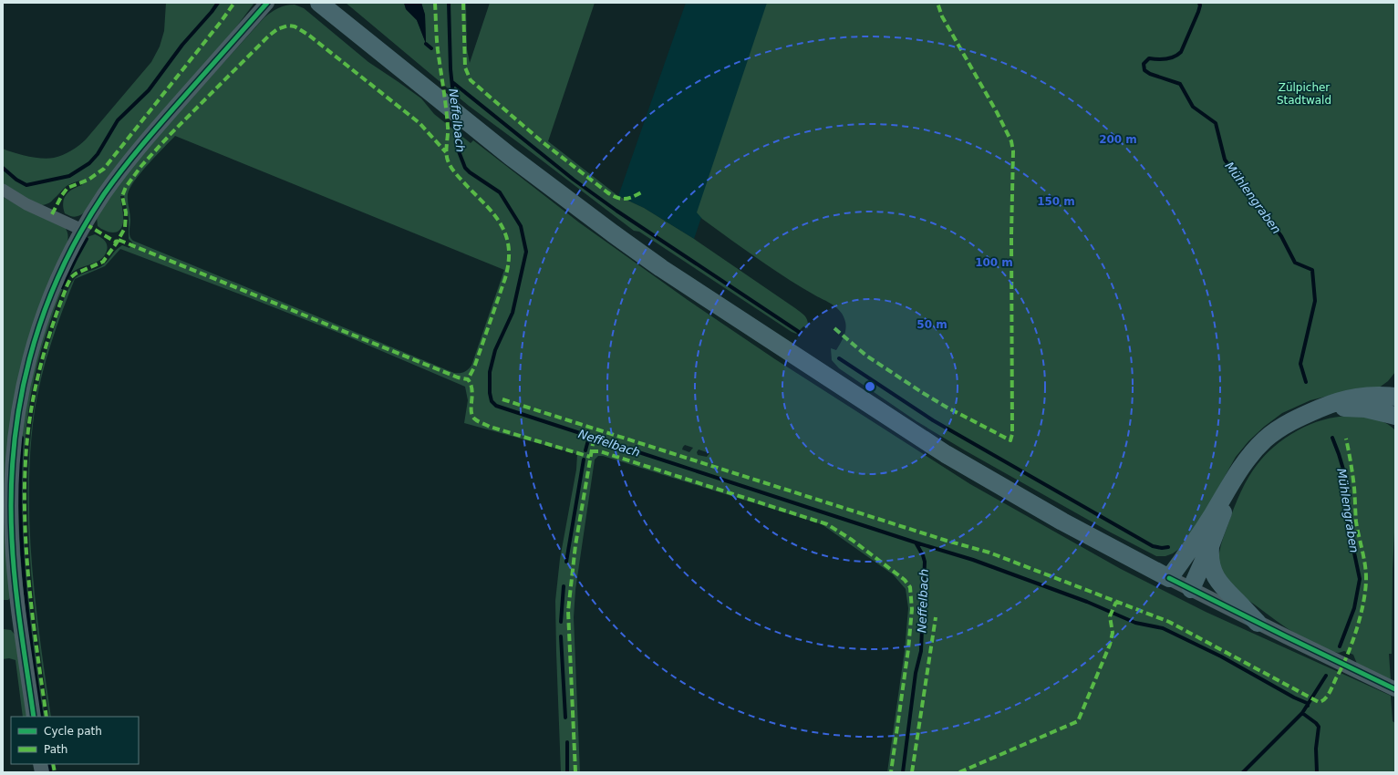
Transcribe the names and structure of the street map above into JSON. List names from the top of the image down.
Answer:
{
  "water": ["Neffelbach", "Mühlengraben"],
  "parks": ["Zülpicher Stadtwald"],
  "legend": ["Cycle path", "Path"],
  "rings": [
    "200 m",
    "150 m",
    "100 m",
    "50 m"
  ]
}
